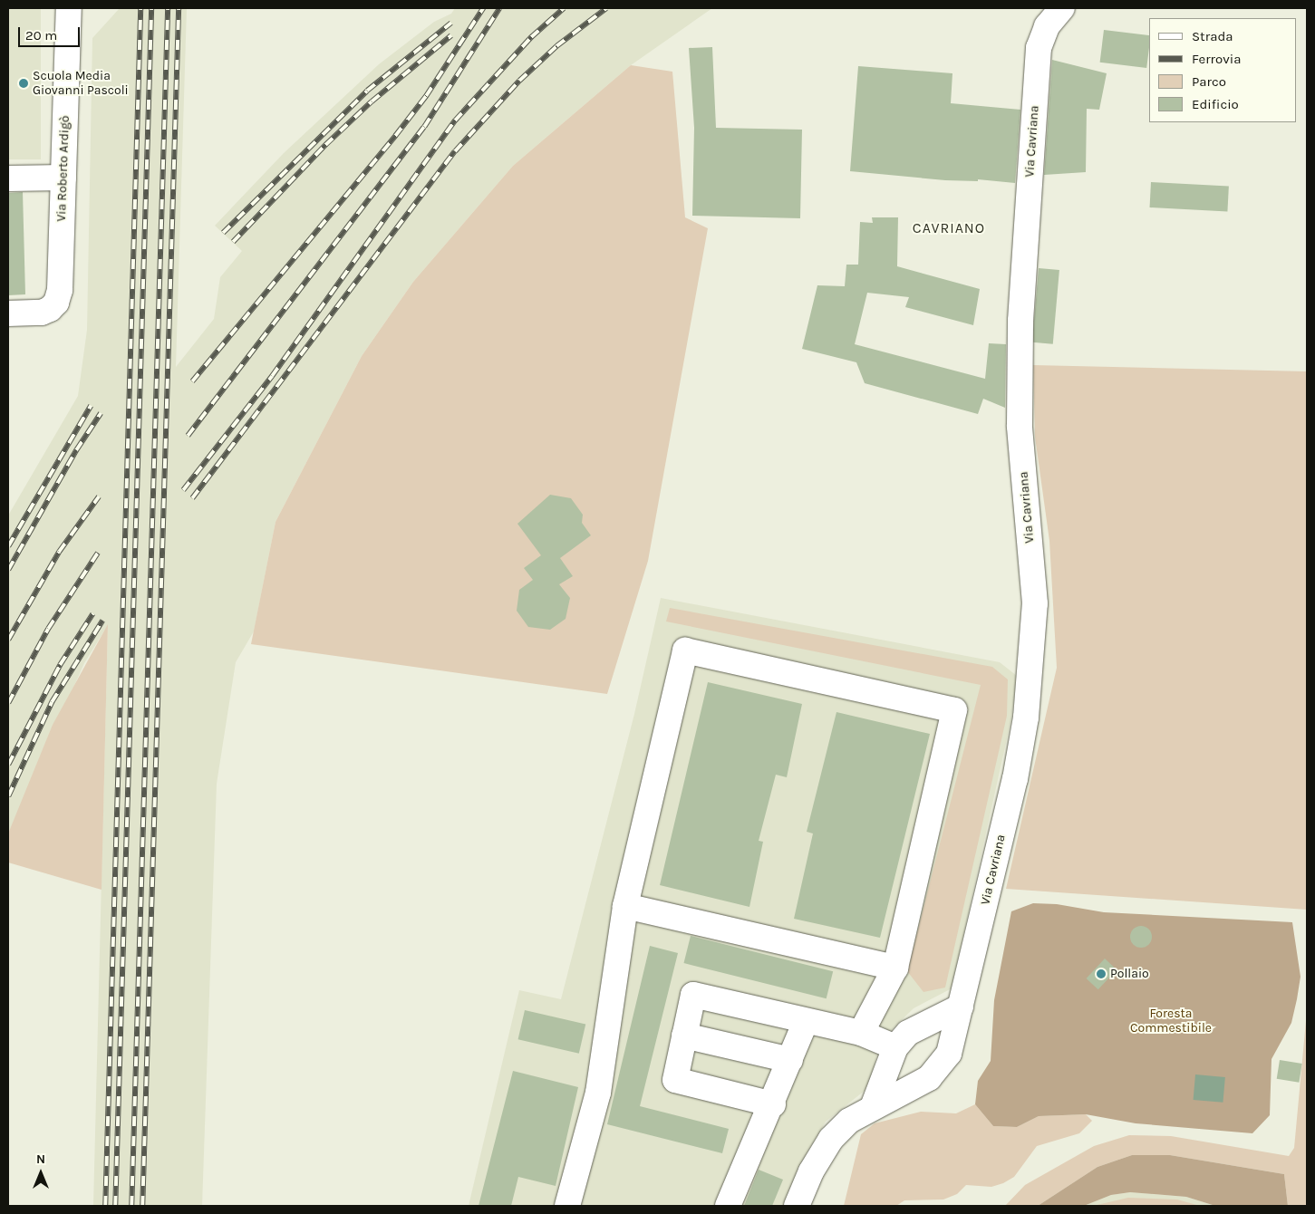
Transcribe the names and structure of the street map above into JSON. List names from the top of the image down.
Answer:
{
  "streets": {
    "street": ["Via Cavriana", "Via Roberto Ardigò"]
  },
  "districts": ["CAVRIANO"],
  "parks": ["Foresta Commestibile"],
  "places": ["Scuola Media Giovanni Pascoli", "Pollaio"],
  "legend": [
    "Strada",
    "Ferrovia",
    "Parco",
    "Edificio"
  ],
  "scale_bar": "20 m",
  "north": "top"
}
